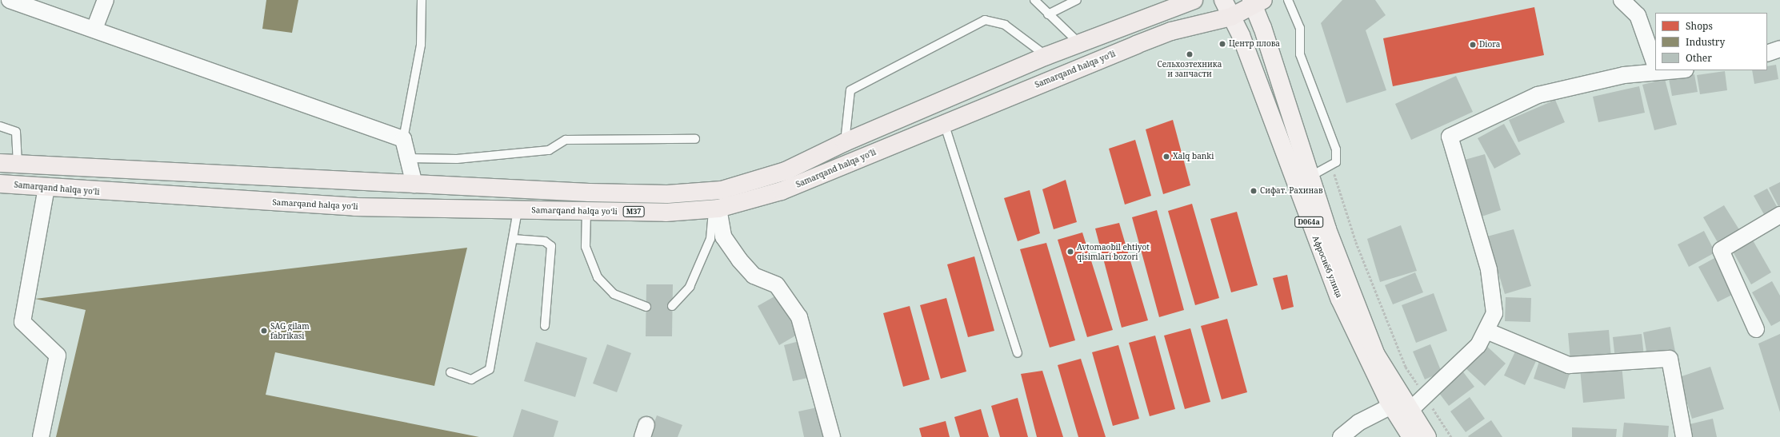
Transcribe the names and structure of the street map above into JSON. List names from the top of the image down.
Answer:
{
  "streets": {
    "highway": ["Samarqand halqa yoʻli", "M37"],
    "main road": ["D064a", "Афросиёб улица"]
  },
  "crossings": [
    ["Samarqand halqa yoʻli", "Афросиёб улица"]
  ],
  "places": [
    "Центр плова",
    "Diora",
    "Сельхозтехника и запчасти",
    "Xalq banki",
    "Сифат. Рахинав",
    "Avtomaobil ehtiyot qisimlari bozori",
    "SAG gilam fabrikasi"
  ],
  "legend": ["Shops", "Industry", "Other"]
}
